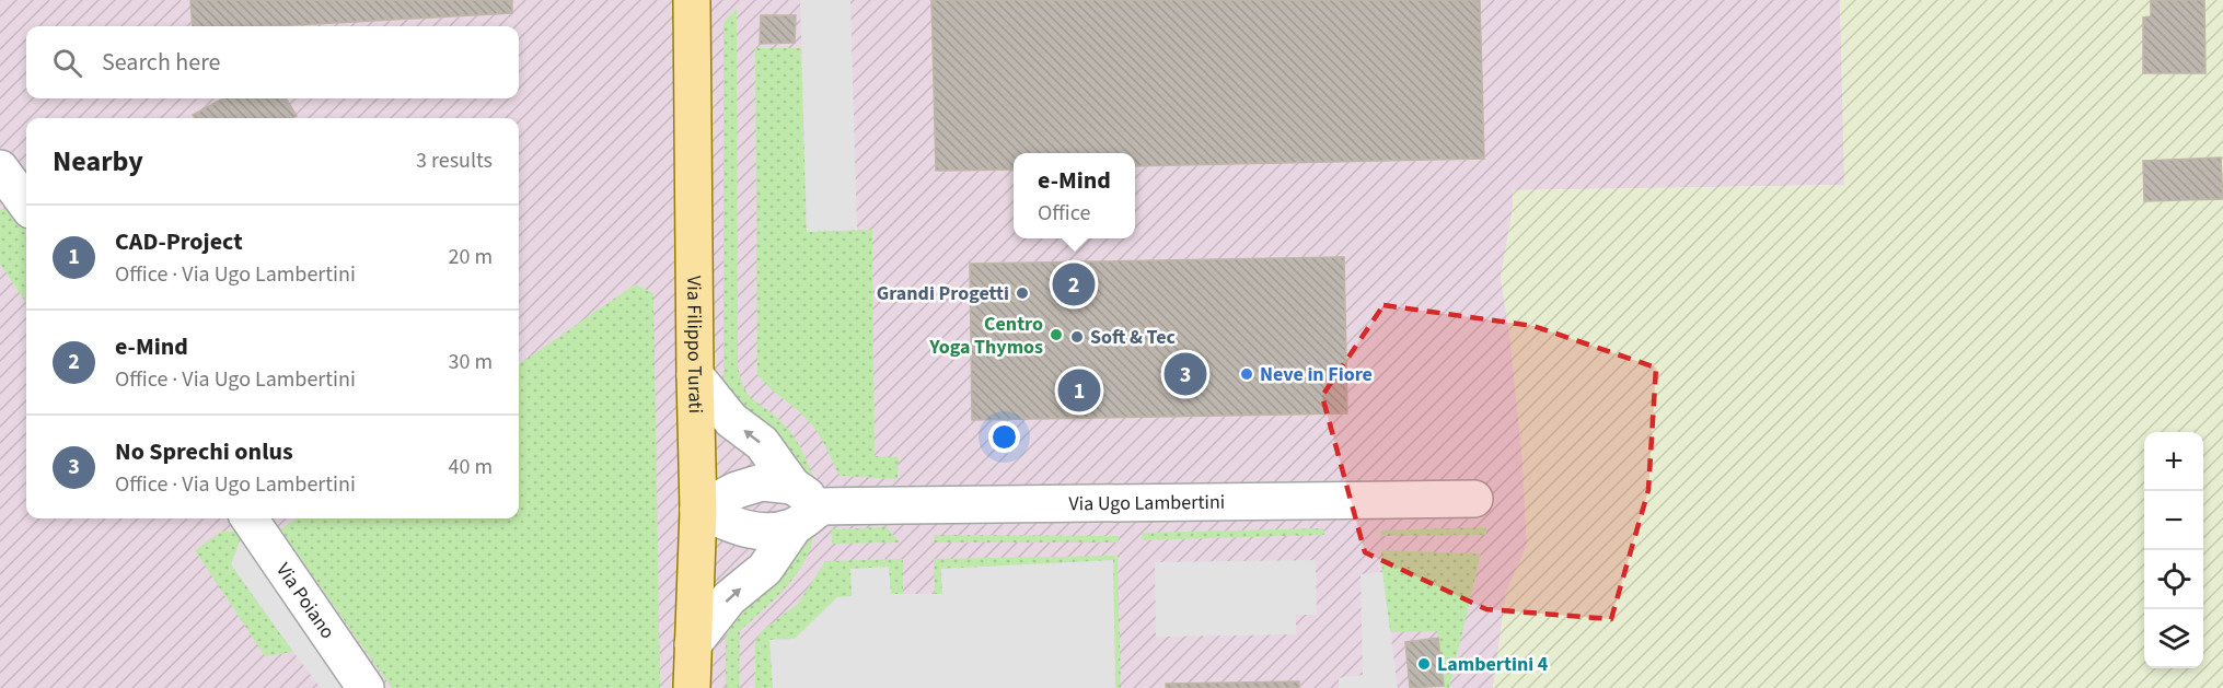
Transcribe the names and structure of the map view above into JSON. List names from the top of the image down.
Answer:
{
  "streets": {
    "main road": ["Via Filippo Turati"],
    "street": ["Via Ugo Lambertini", "Via Poiano"]
  },
  "crossings": [
    ["Via Filippo Turati", "Via Ugo Lambertini"]
  ],
  "places": [
    "Grandi Progetti",
    "Centro Yoga Thymos",
    "Soft & Tec",
    "Neve in Fiore",
    "Lambertini 4"
  ],
  "page": {
    "search": "Search here",
    "heading": ["Nearby", "3 results"],
    "popup": ["e-Mind", "Office"],
    "list": [
      {
        "mark": "1",
        "name": "CAD-Project",
        "note": "Office · Via Ugo Lambertini",
        "value": "20 m"
      },
      {
        "mark": "2",
        "name": "e-Mind",
        "note": "Office · Via Ugo Lambertini",
        "value": "30 m"
      },
      {
        "mark": "3",
        "name": "No Sprechi onlus",
        "note": "Office · Via Ugo Lambertini",
        "value": "40 m"
      }
    ],
    "pins": ["2", "3", "1"],
    "map_buttons": ["+", "−"]
  }
}
